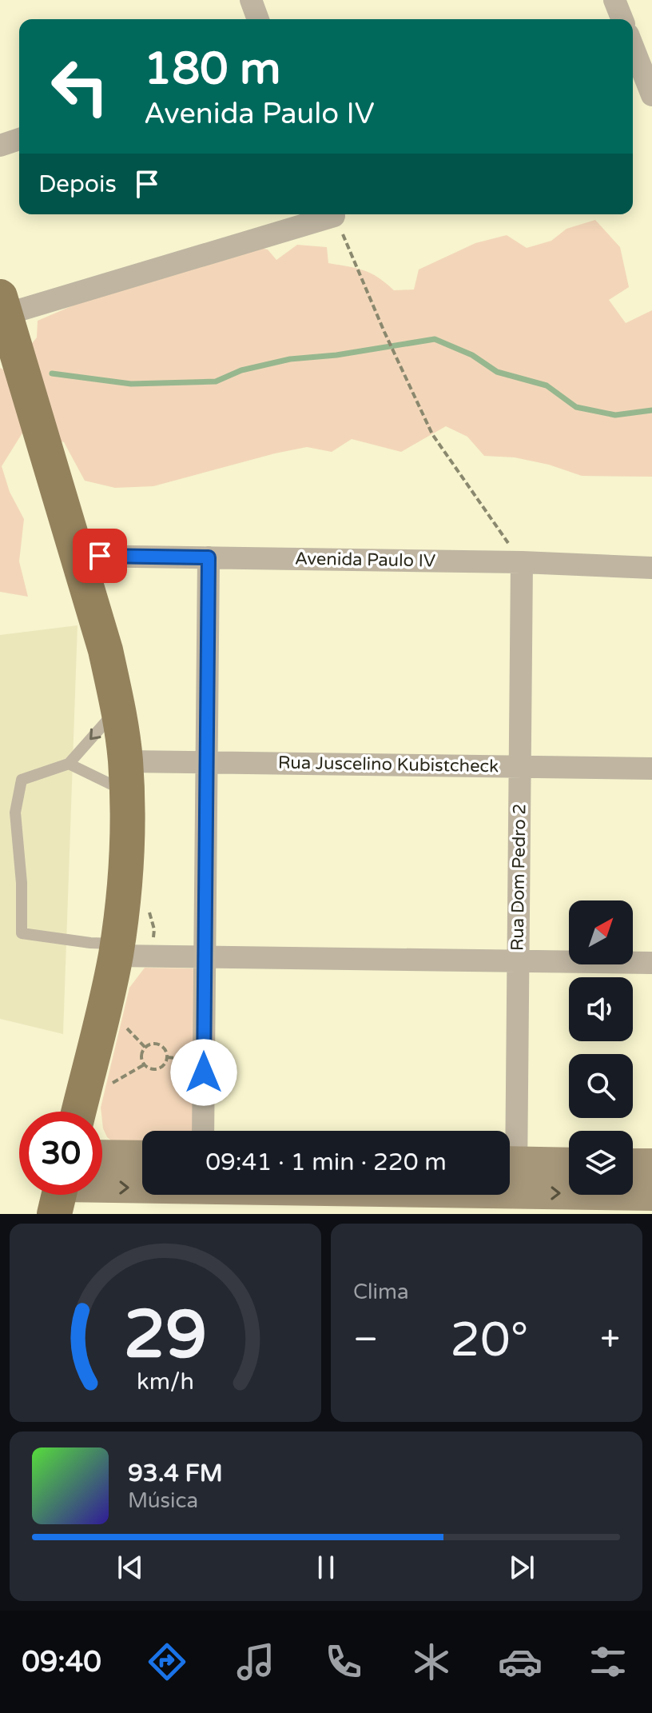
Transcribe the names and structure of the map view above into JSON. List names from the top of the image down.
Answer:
{
  "streets": {
    "street": ["Avenida Paulo IV", "Rua Juscelino Kubistcheck", "Rua Dom Pedro 2"]
  },
  "crossings": [
    ["Avenida Paulo IV", "Rua Dom Pedro 2"],
    ["Rua Juscelino Kubistcheck", "Rua Dom Pedro 2"]
  ],
  "north": "top right",
  "page": {
    "turn": ["180 m", "Avenida Paulo IV"],
    "then": "Depois",
    "limit": "30",
    "trip": "09:41 · 1 min · 220 m",
    "tile": "Clima",
    "heat": ["−", "20°", "+"],
    "song": ["93.4 FM", "Música"],
    "tabs": "09:40",
    "gauge": ["29", "km/h"]
  }
}
